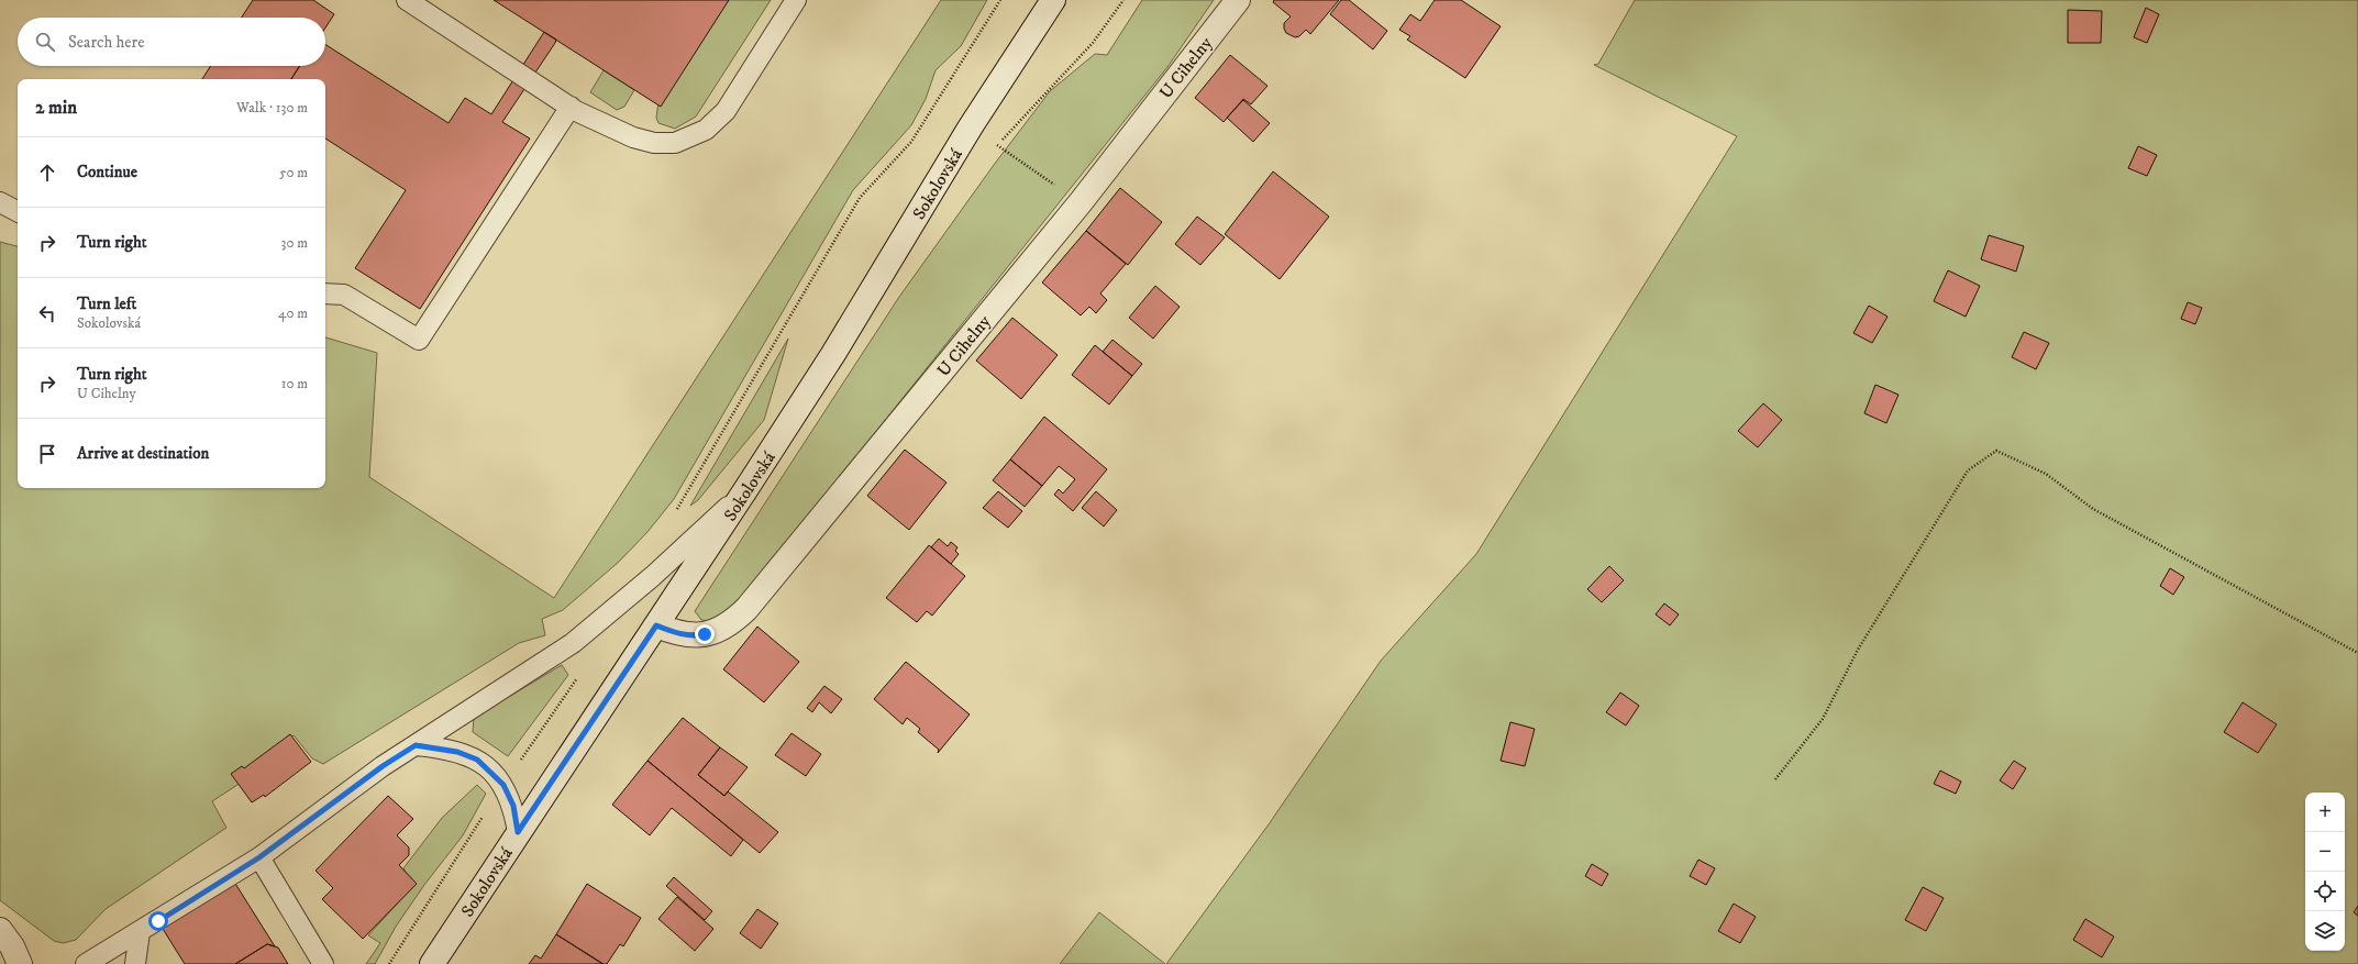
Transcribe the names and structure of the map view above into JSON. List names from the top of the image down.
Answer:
{
  "streets": {
    "main road": ["U Cihelny", "Sokolovská"]
  },
  "crossings": [
    ["U Cihelny", "Sokolovská"]
  ],
  "page": {
    "search": "Search here",
    "heading": ["2 min", "Walk · 130 m"],
    "list": [
      ["Continue", "50 m"],
      ["Turn right", "30 m"],
      ["Turn left", "Sokolovská", "40 m"],
      ["Turn right", "U Cihelny", "10 m"],
      "Arrive at destination"
    ],
    "map_buttons": ["+", "−"]
  }
}
